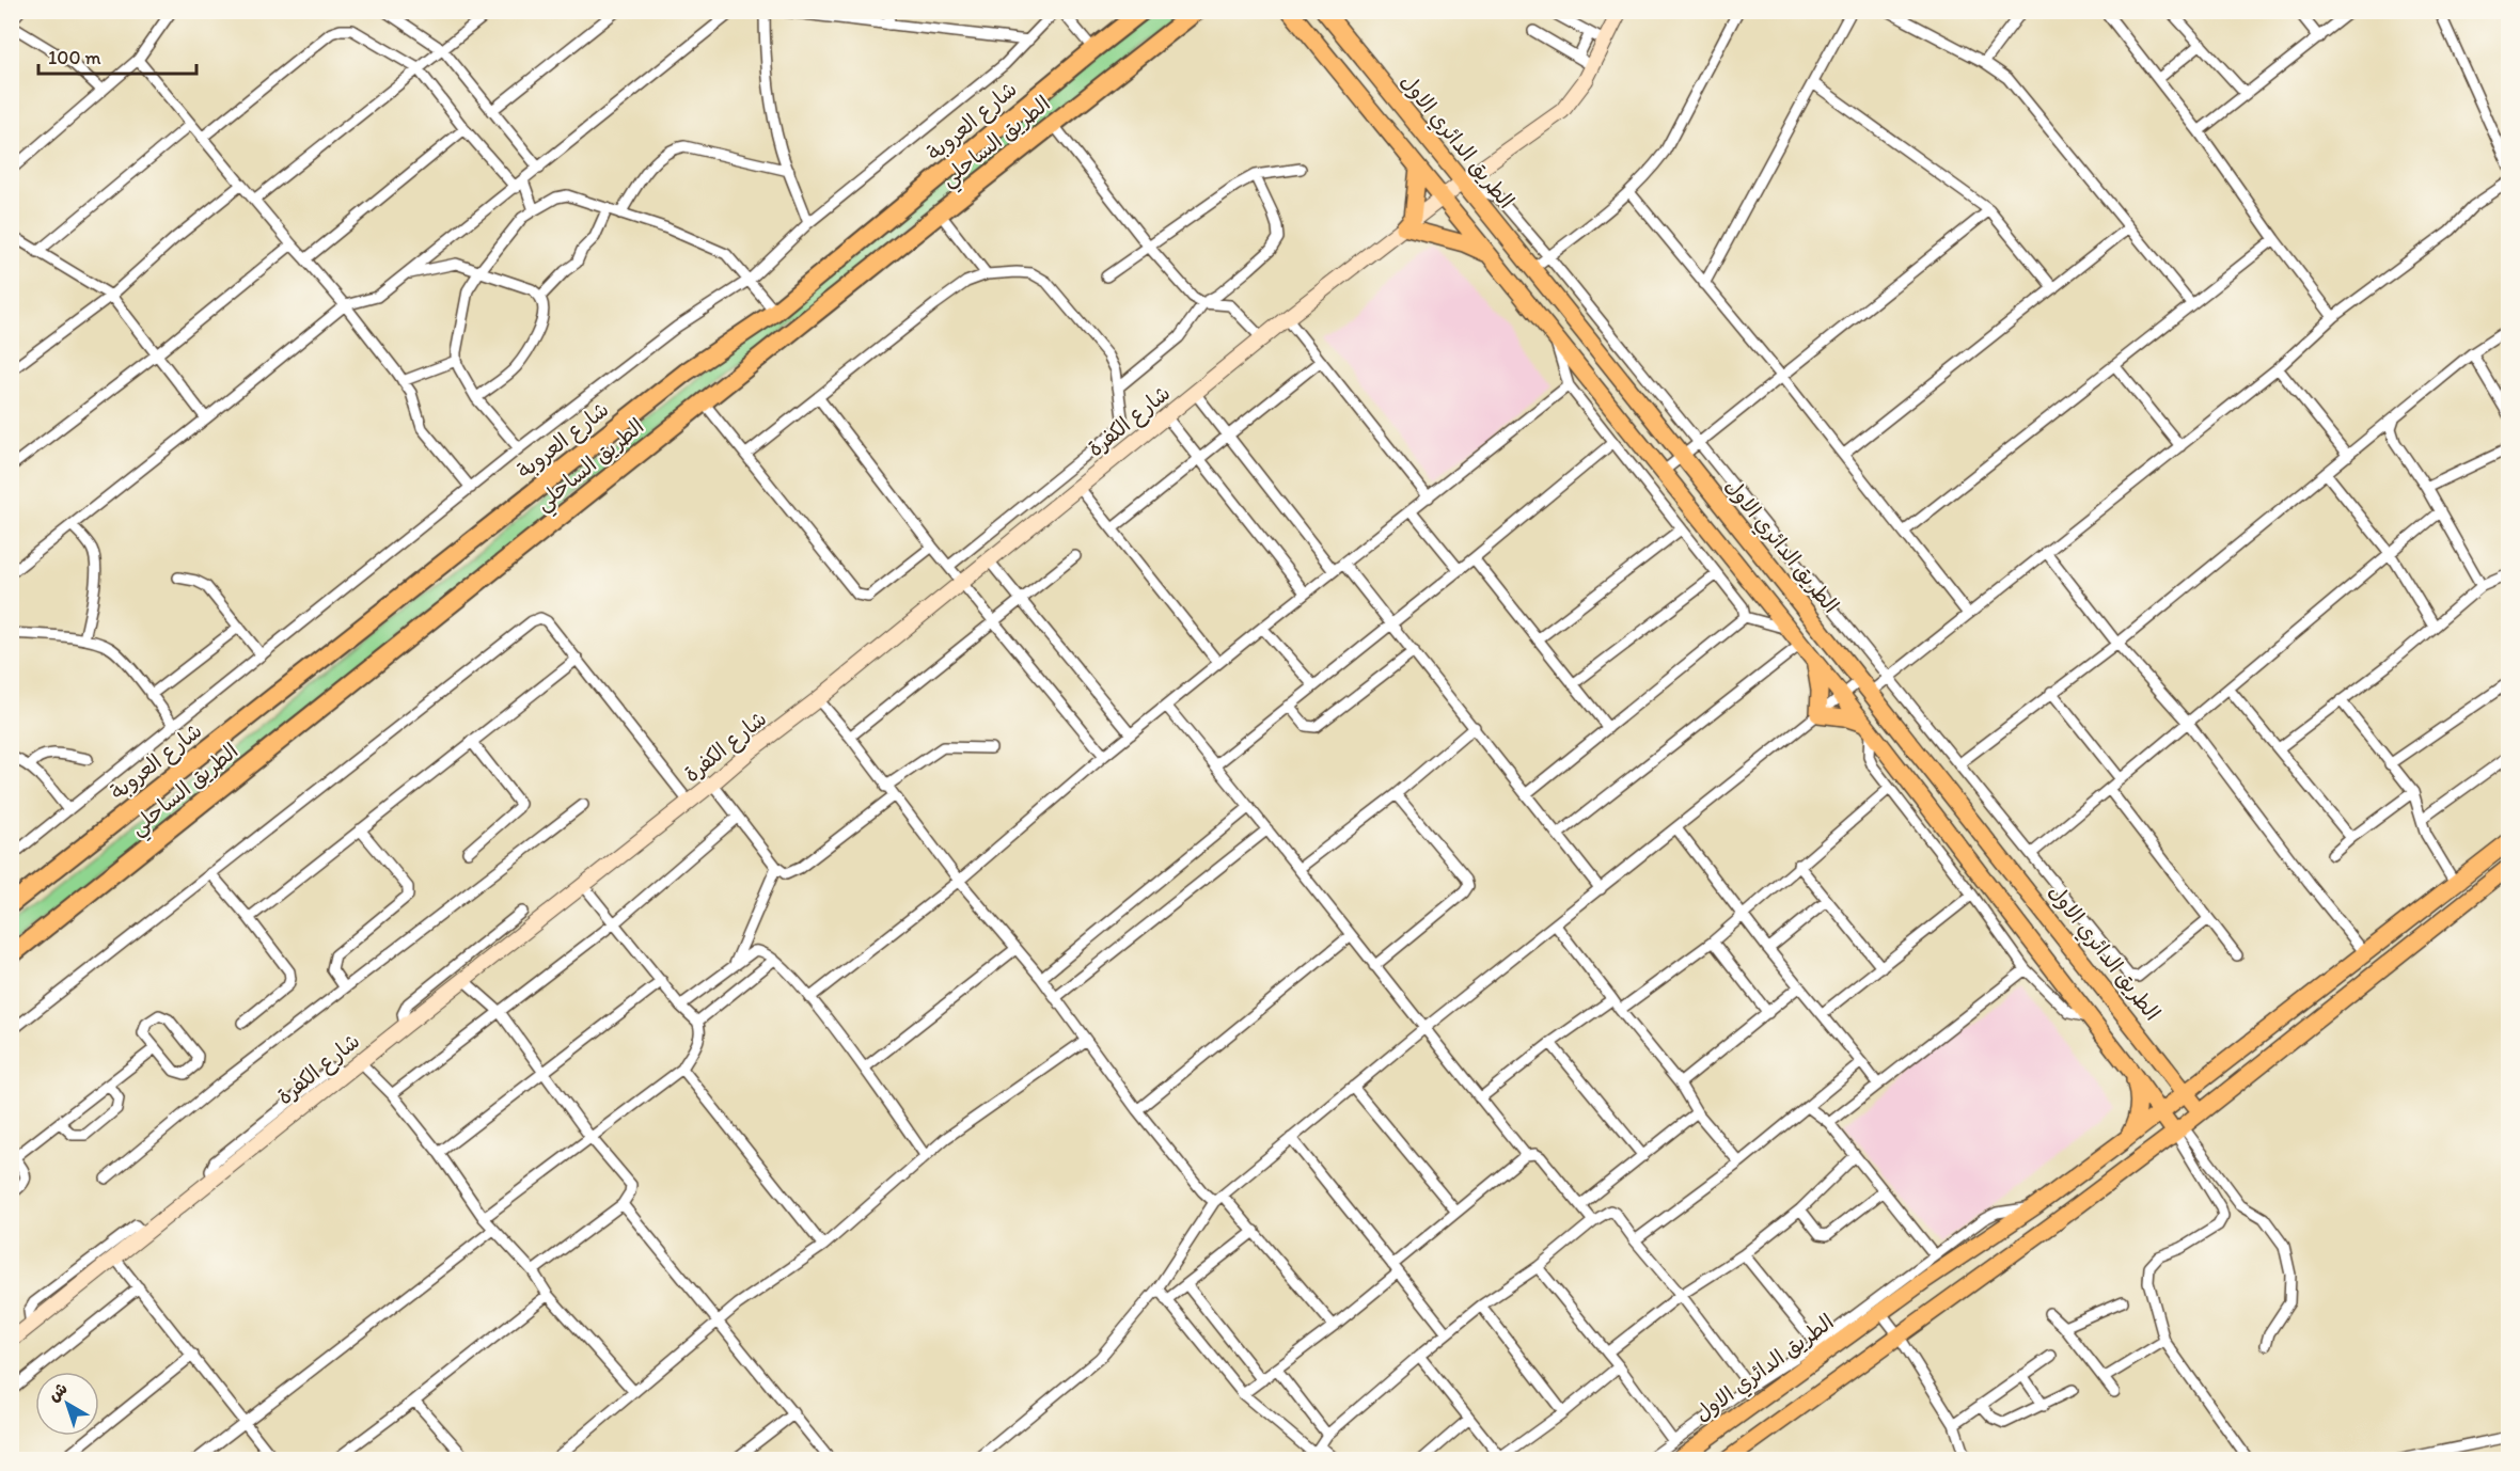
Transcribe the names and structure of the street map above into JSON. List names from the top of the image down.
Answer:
{
  "streets": {
    "highway": ["شارع العروبة", "الطريق الساحلي"],
    "main road": ["الطريق الدائري الاول"],
    "street": ["شارع الكفرة"]
  },
  "crossings": [
    ["الطريق الدائري الاول", "شارع الكفرة"]
  ],
  "scale_bar": "100 m",
  "north": "top left"
}
